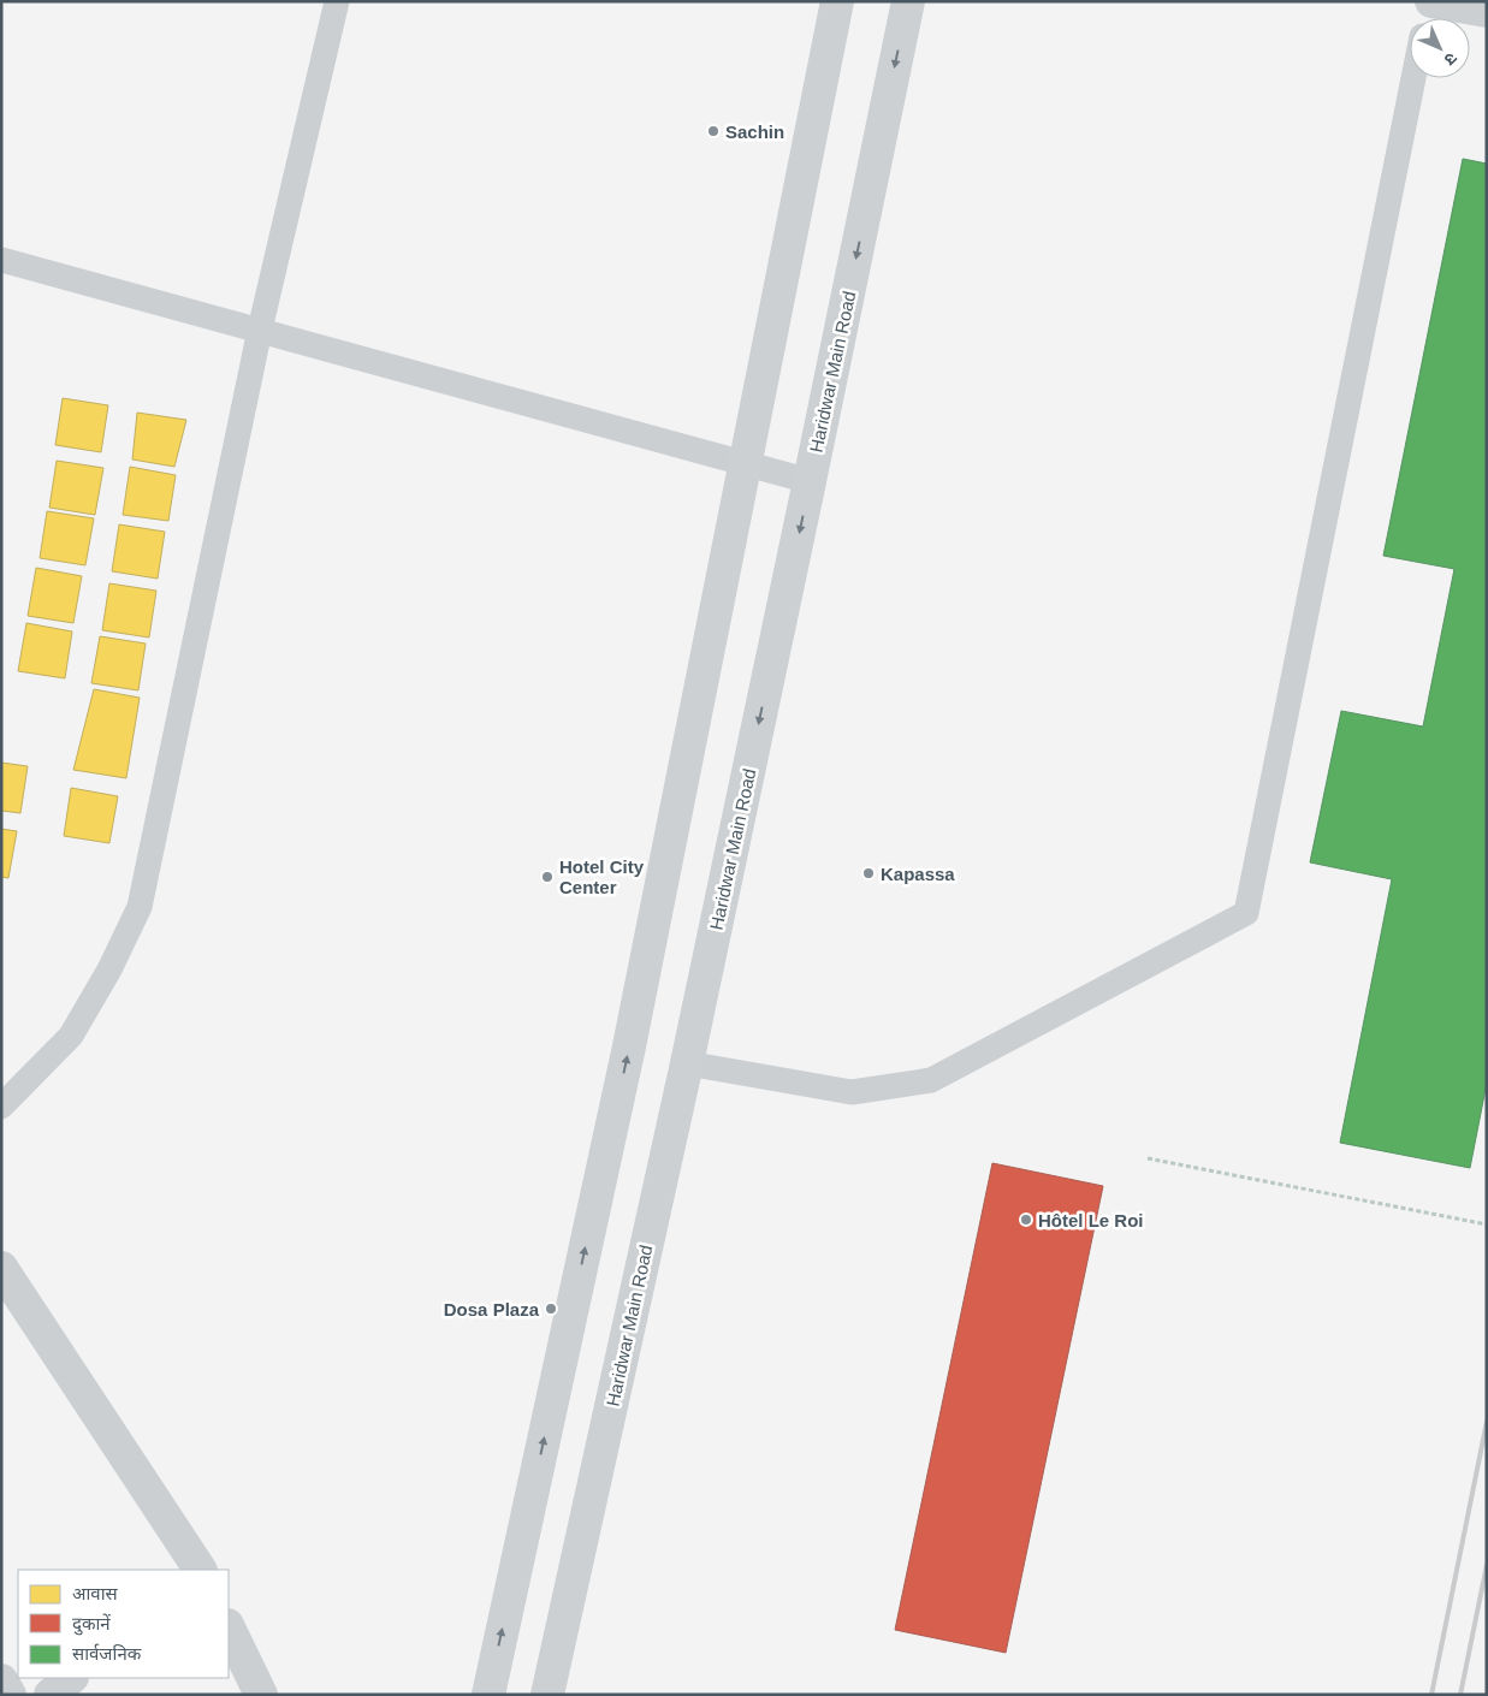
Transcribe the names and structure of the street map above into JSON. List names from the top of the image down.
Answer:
{
  "streets": {
    "main road": ["Haridwar Main Road"]
  },
  "places": [
    "Sachin",
    "Kapassa",
    "Hotel City Center",
    "Hôtel Le Roi",
    "Dosa Plaza"
  ],
  "legend": ["आवास", "दुकानें", "सार्वजनिक"],
  "north": "bottom right"
}
